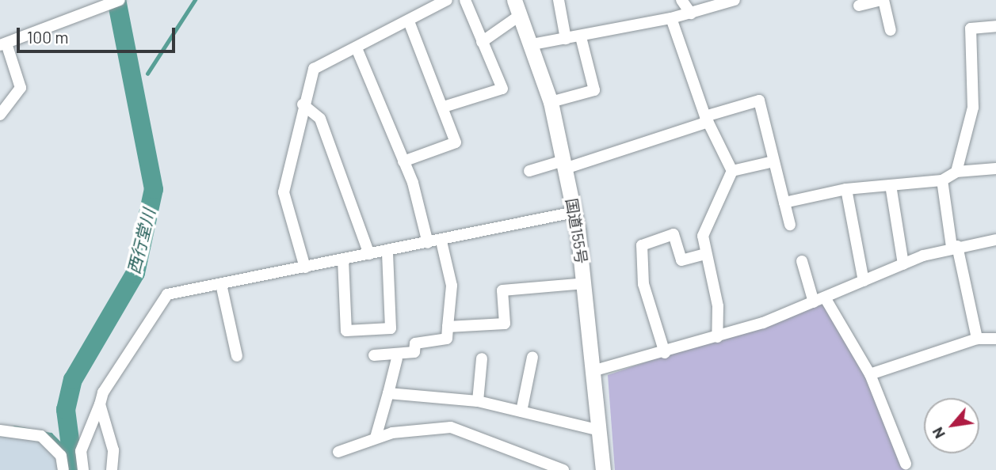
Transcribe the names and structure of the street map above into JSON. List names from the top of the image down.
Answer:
{
  "streets": {
    "highway": ["国道155号"]
  },
  "water": ["西行堂川"],
  "scale_bar": "100 m",
  "north": "bottom left"
}
